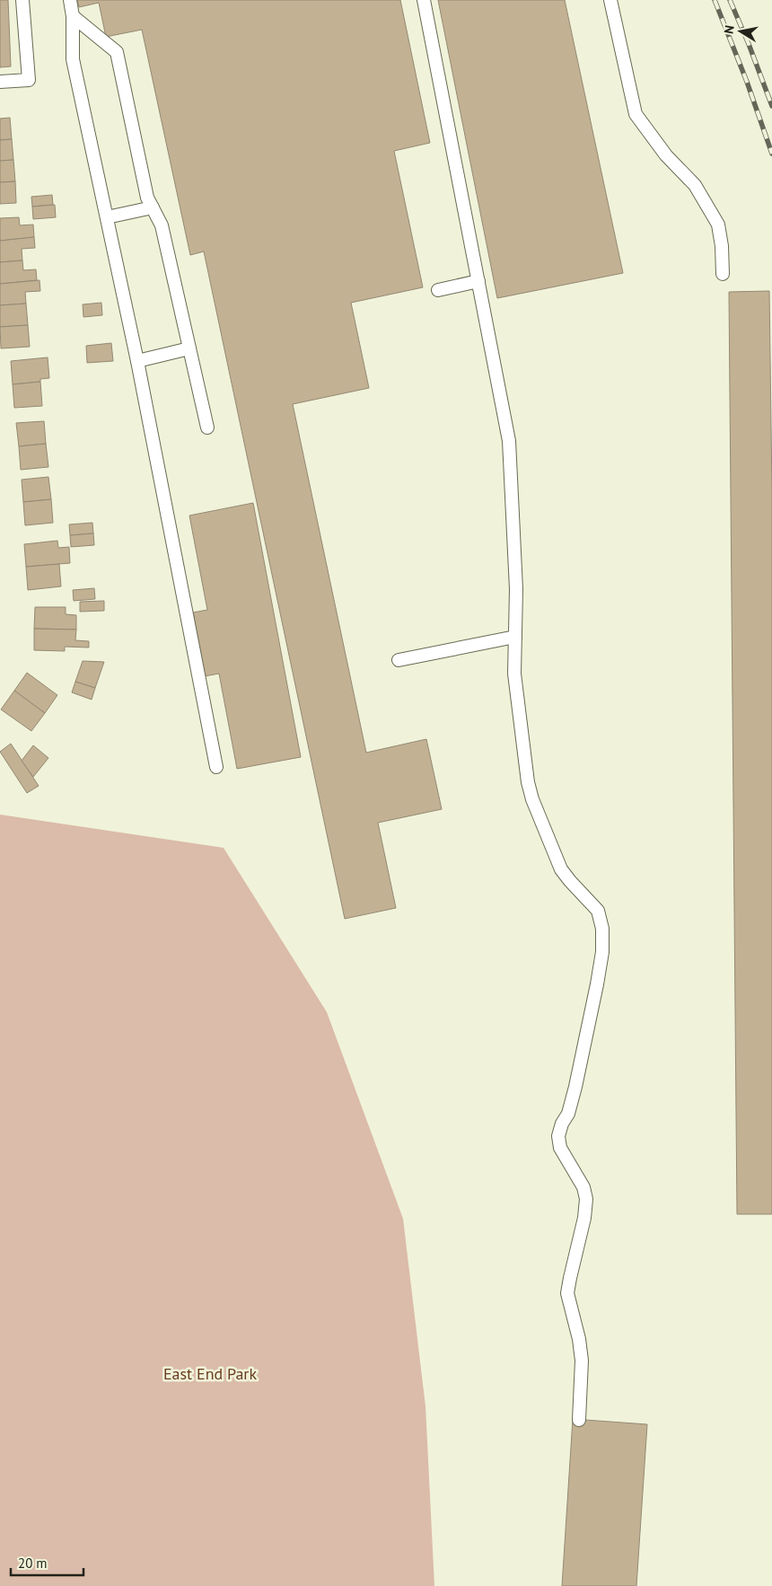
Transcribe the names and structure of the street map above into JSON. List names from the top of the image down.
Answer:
{
  "parks": ["East End Park"],
  "scale_bar": "20 m",
  "north": "left"
}
